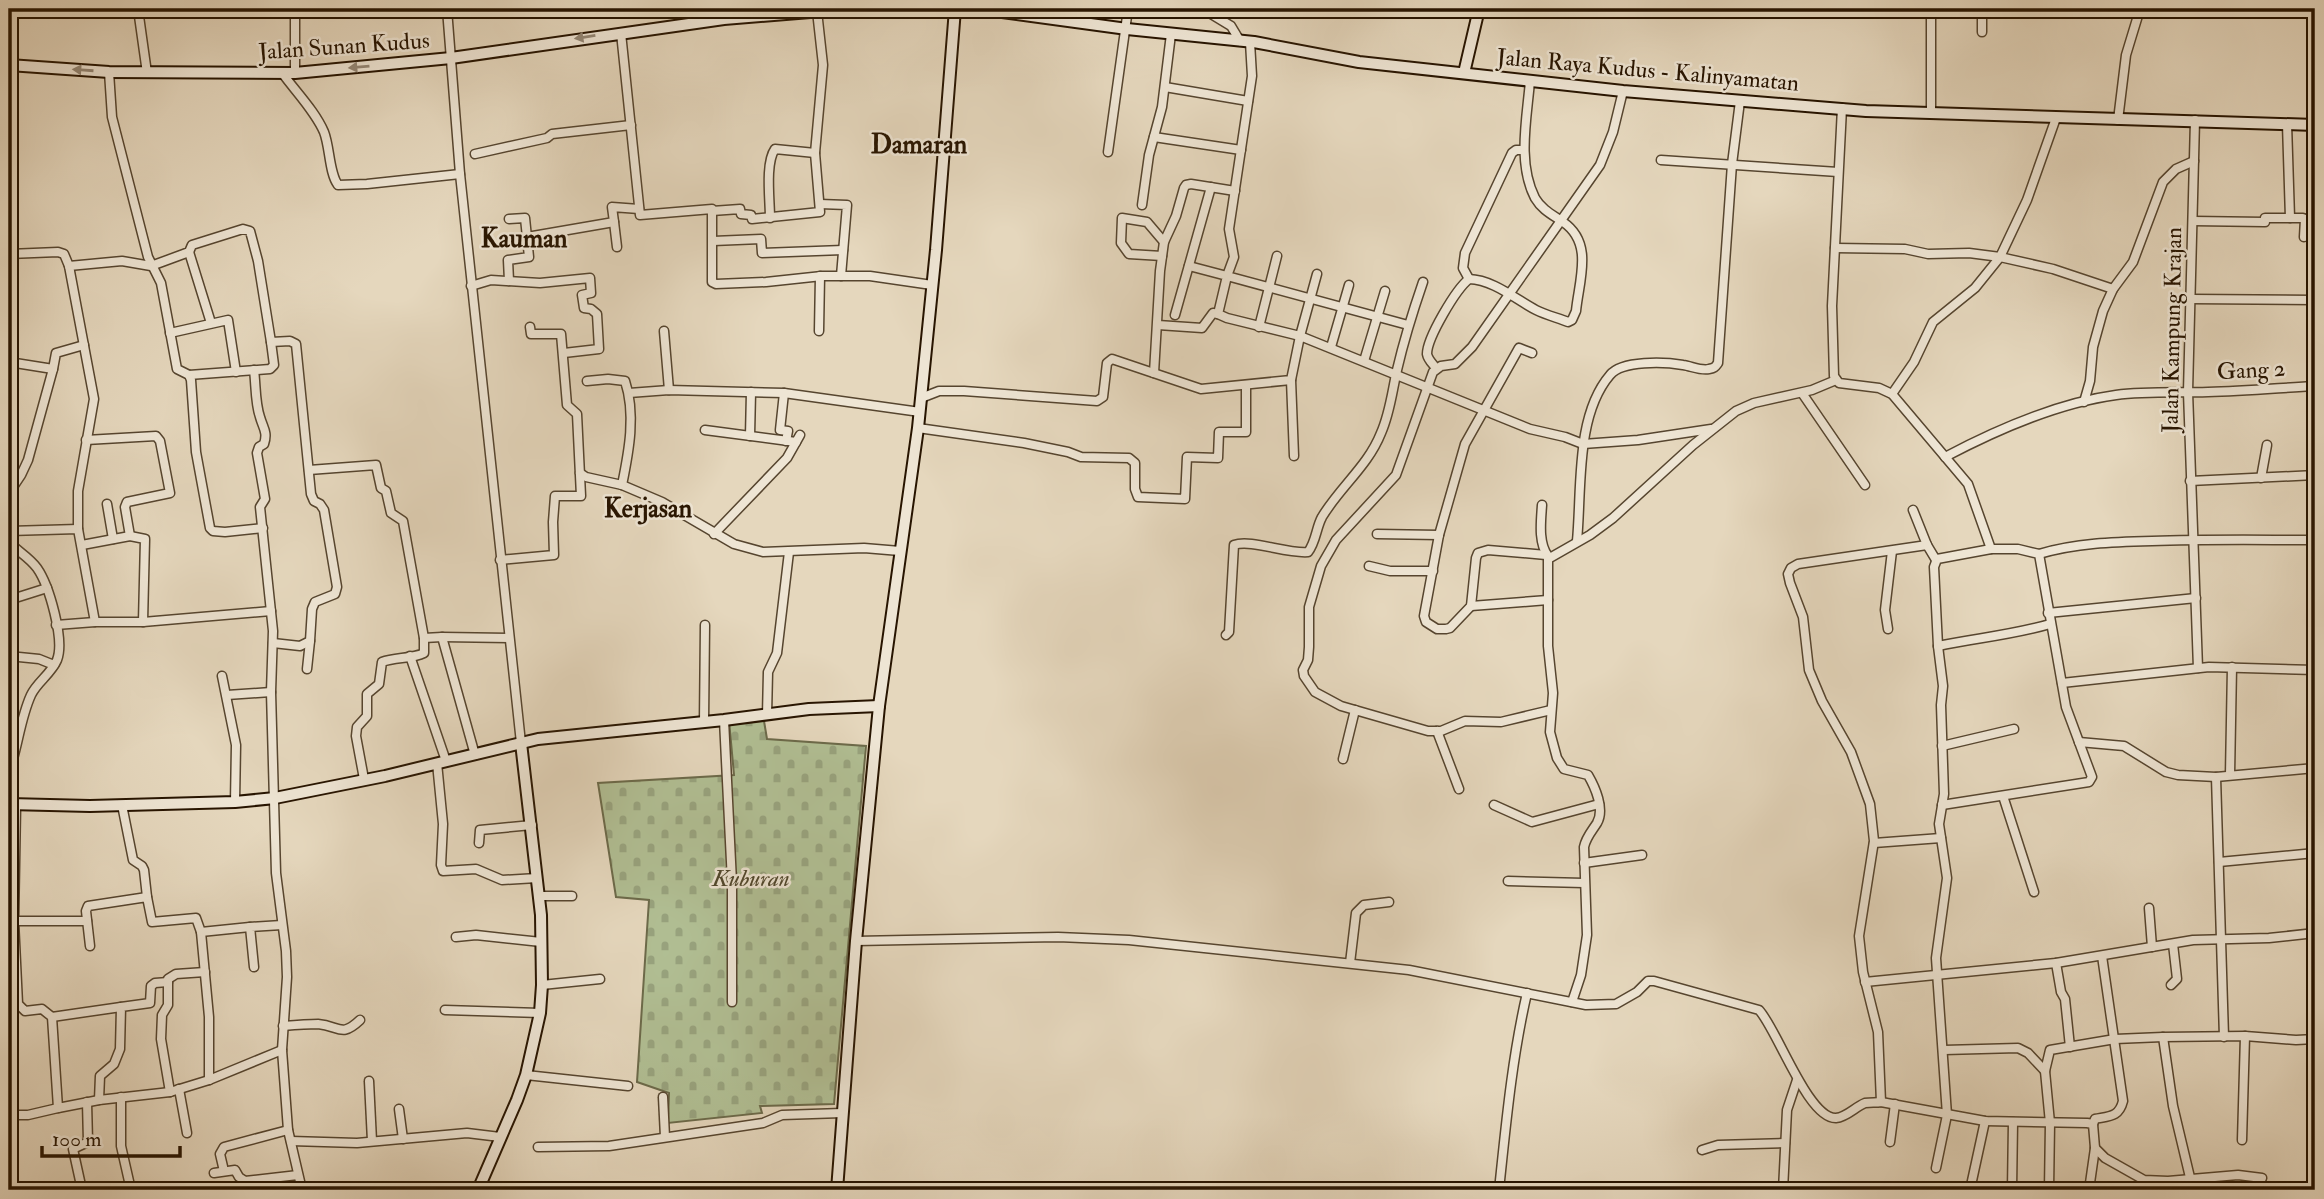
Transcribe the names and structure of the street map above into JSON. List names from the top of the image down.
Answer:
{
  "streets": {
    "main road": ["Jalan Sunan Kudus", "Jalan Raya Kudus - Kalinyamatan"],
    "street": ["Jalan Kampung Krajan", "Gang 2"]
  },
  "crossings": [
    ["Jalan Raya Kudus - Kalinyamatan", "Jalan Kampung Krajan"],
    ["Jalan Kampung Krajan", "Gang 2"]
  ],
  "one_way": ["Jalan Sunan Kudus"],
  "districts": ["Damaran", "Kauman", "Kerjasan"],
  "parks": ["Kuburan"],
  "scale_bar": "100 m"
}
